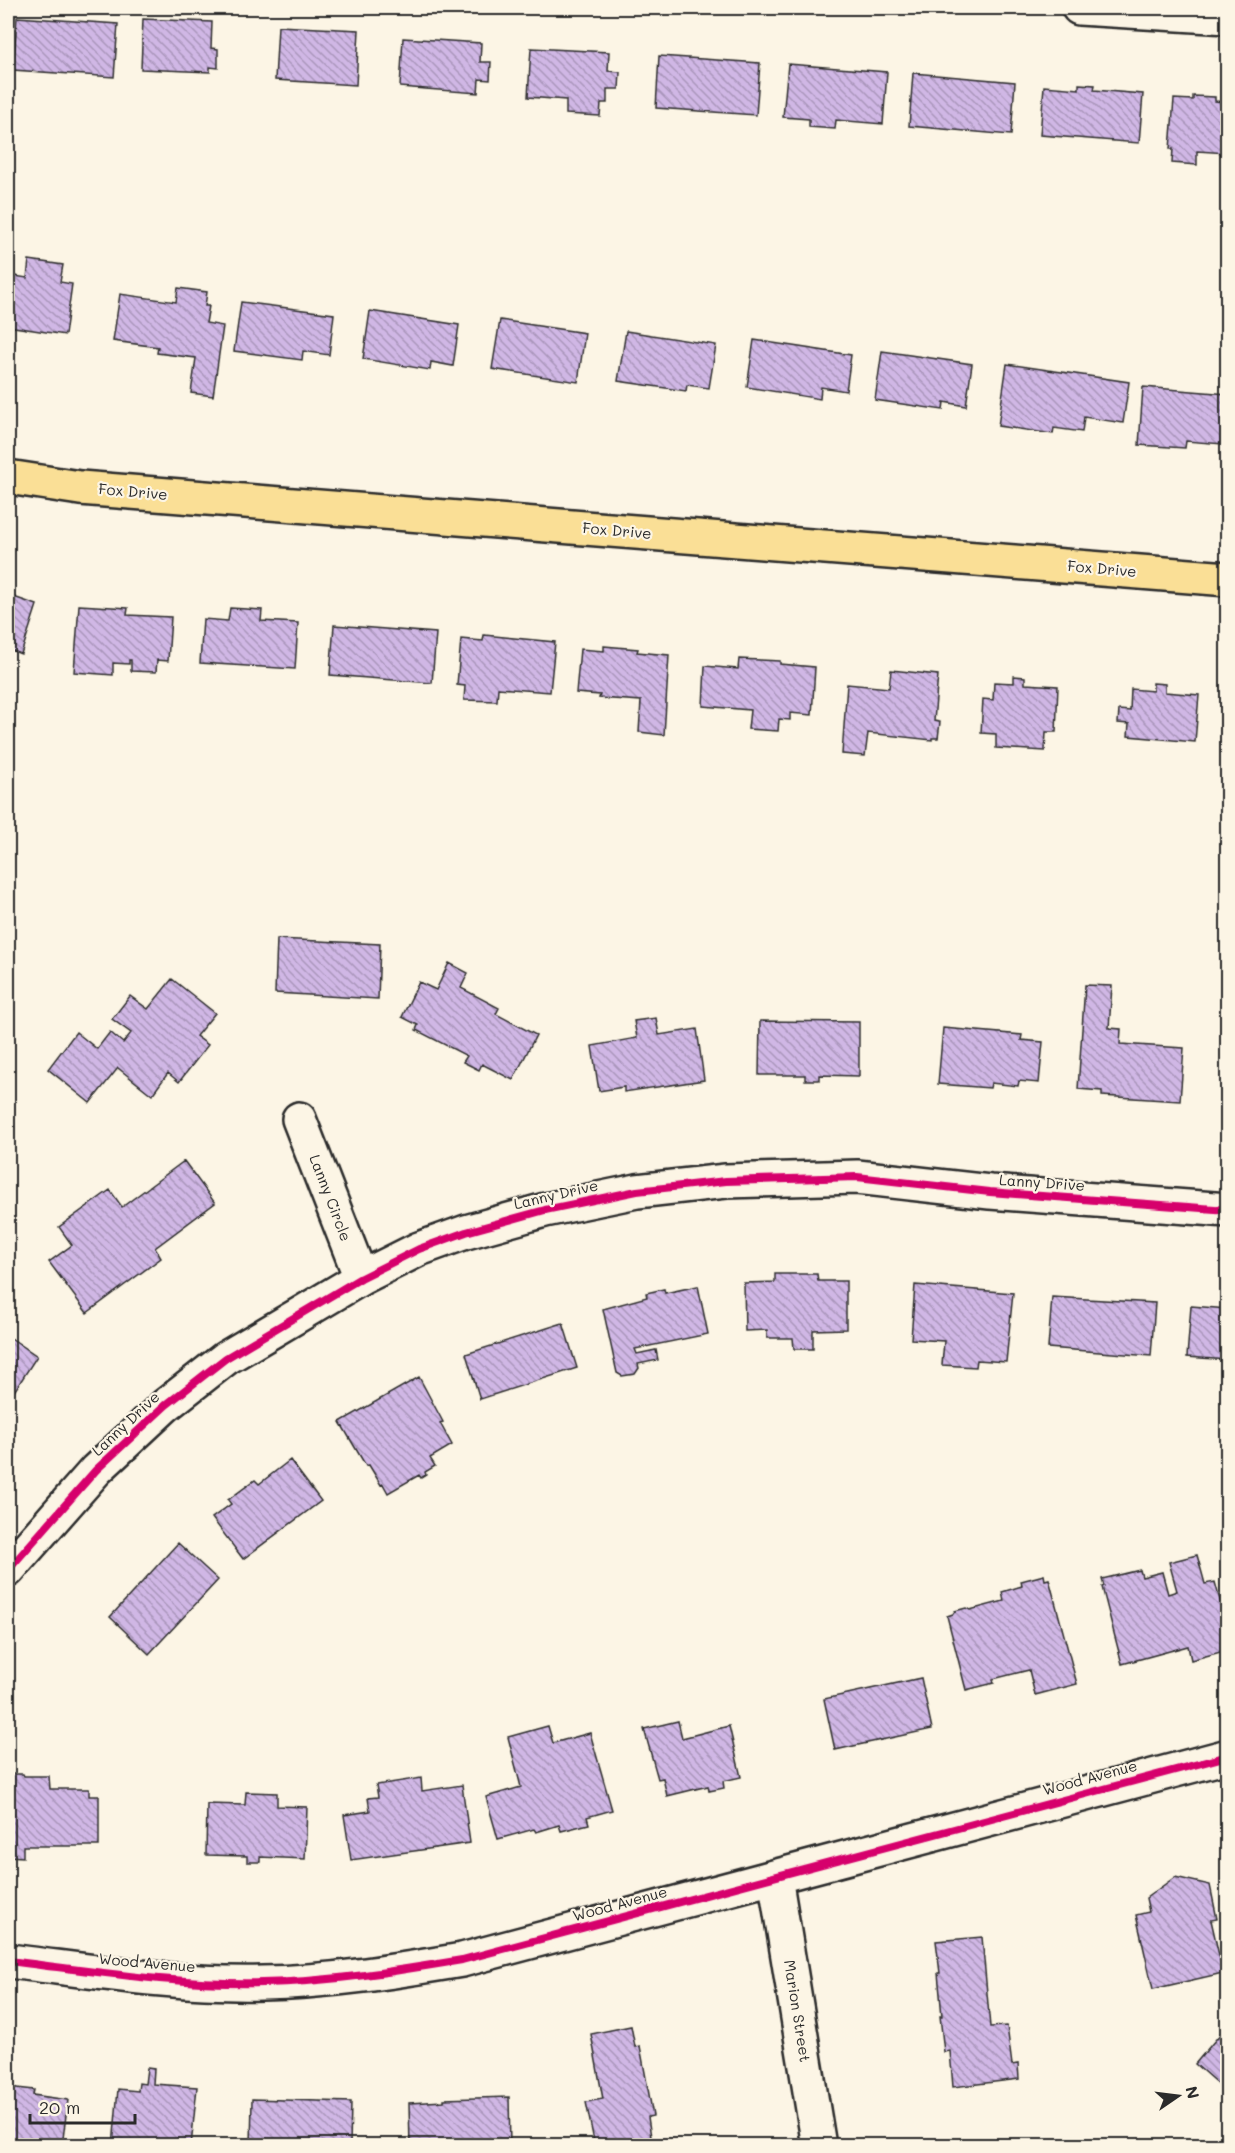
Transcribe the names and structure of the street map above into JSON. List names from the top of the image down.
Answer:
{
  "streets": {
    "main road": ["Fox Drive"],
    "street": [
      "Lanny Drive",
      "Lanny Circle",
      "Wood Avenue",
      "Marion Street"
    ]
  },
  "crossings": [
    ["Lanny Drive", "Lanny Circle"],
    ["Wood Avenue", "Marion Street"]
  ],
  "scale_bar": "20 m",
  "north": "right"
}
